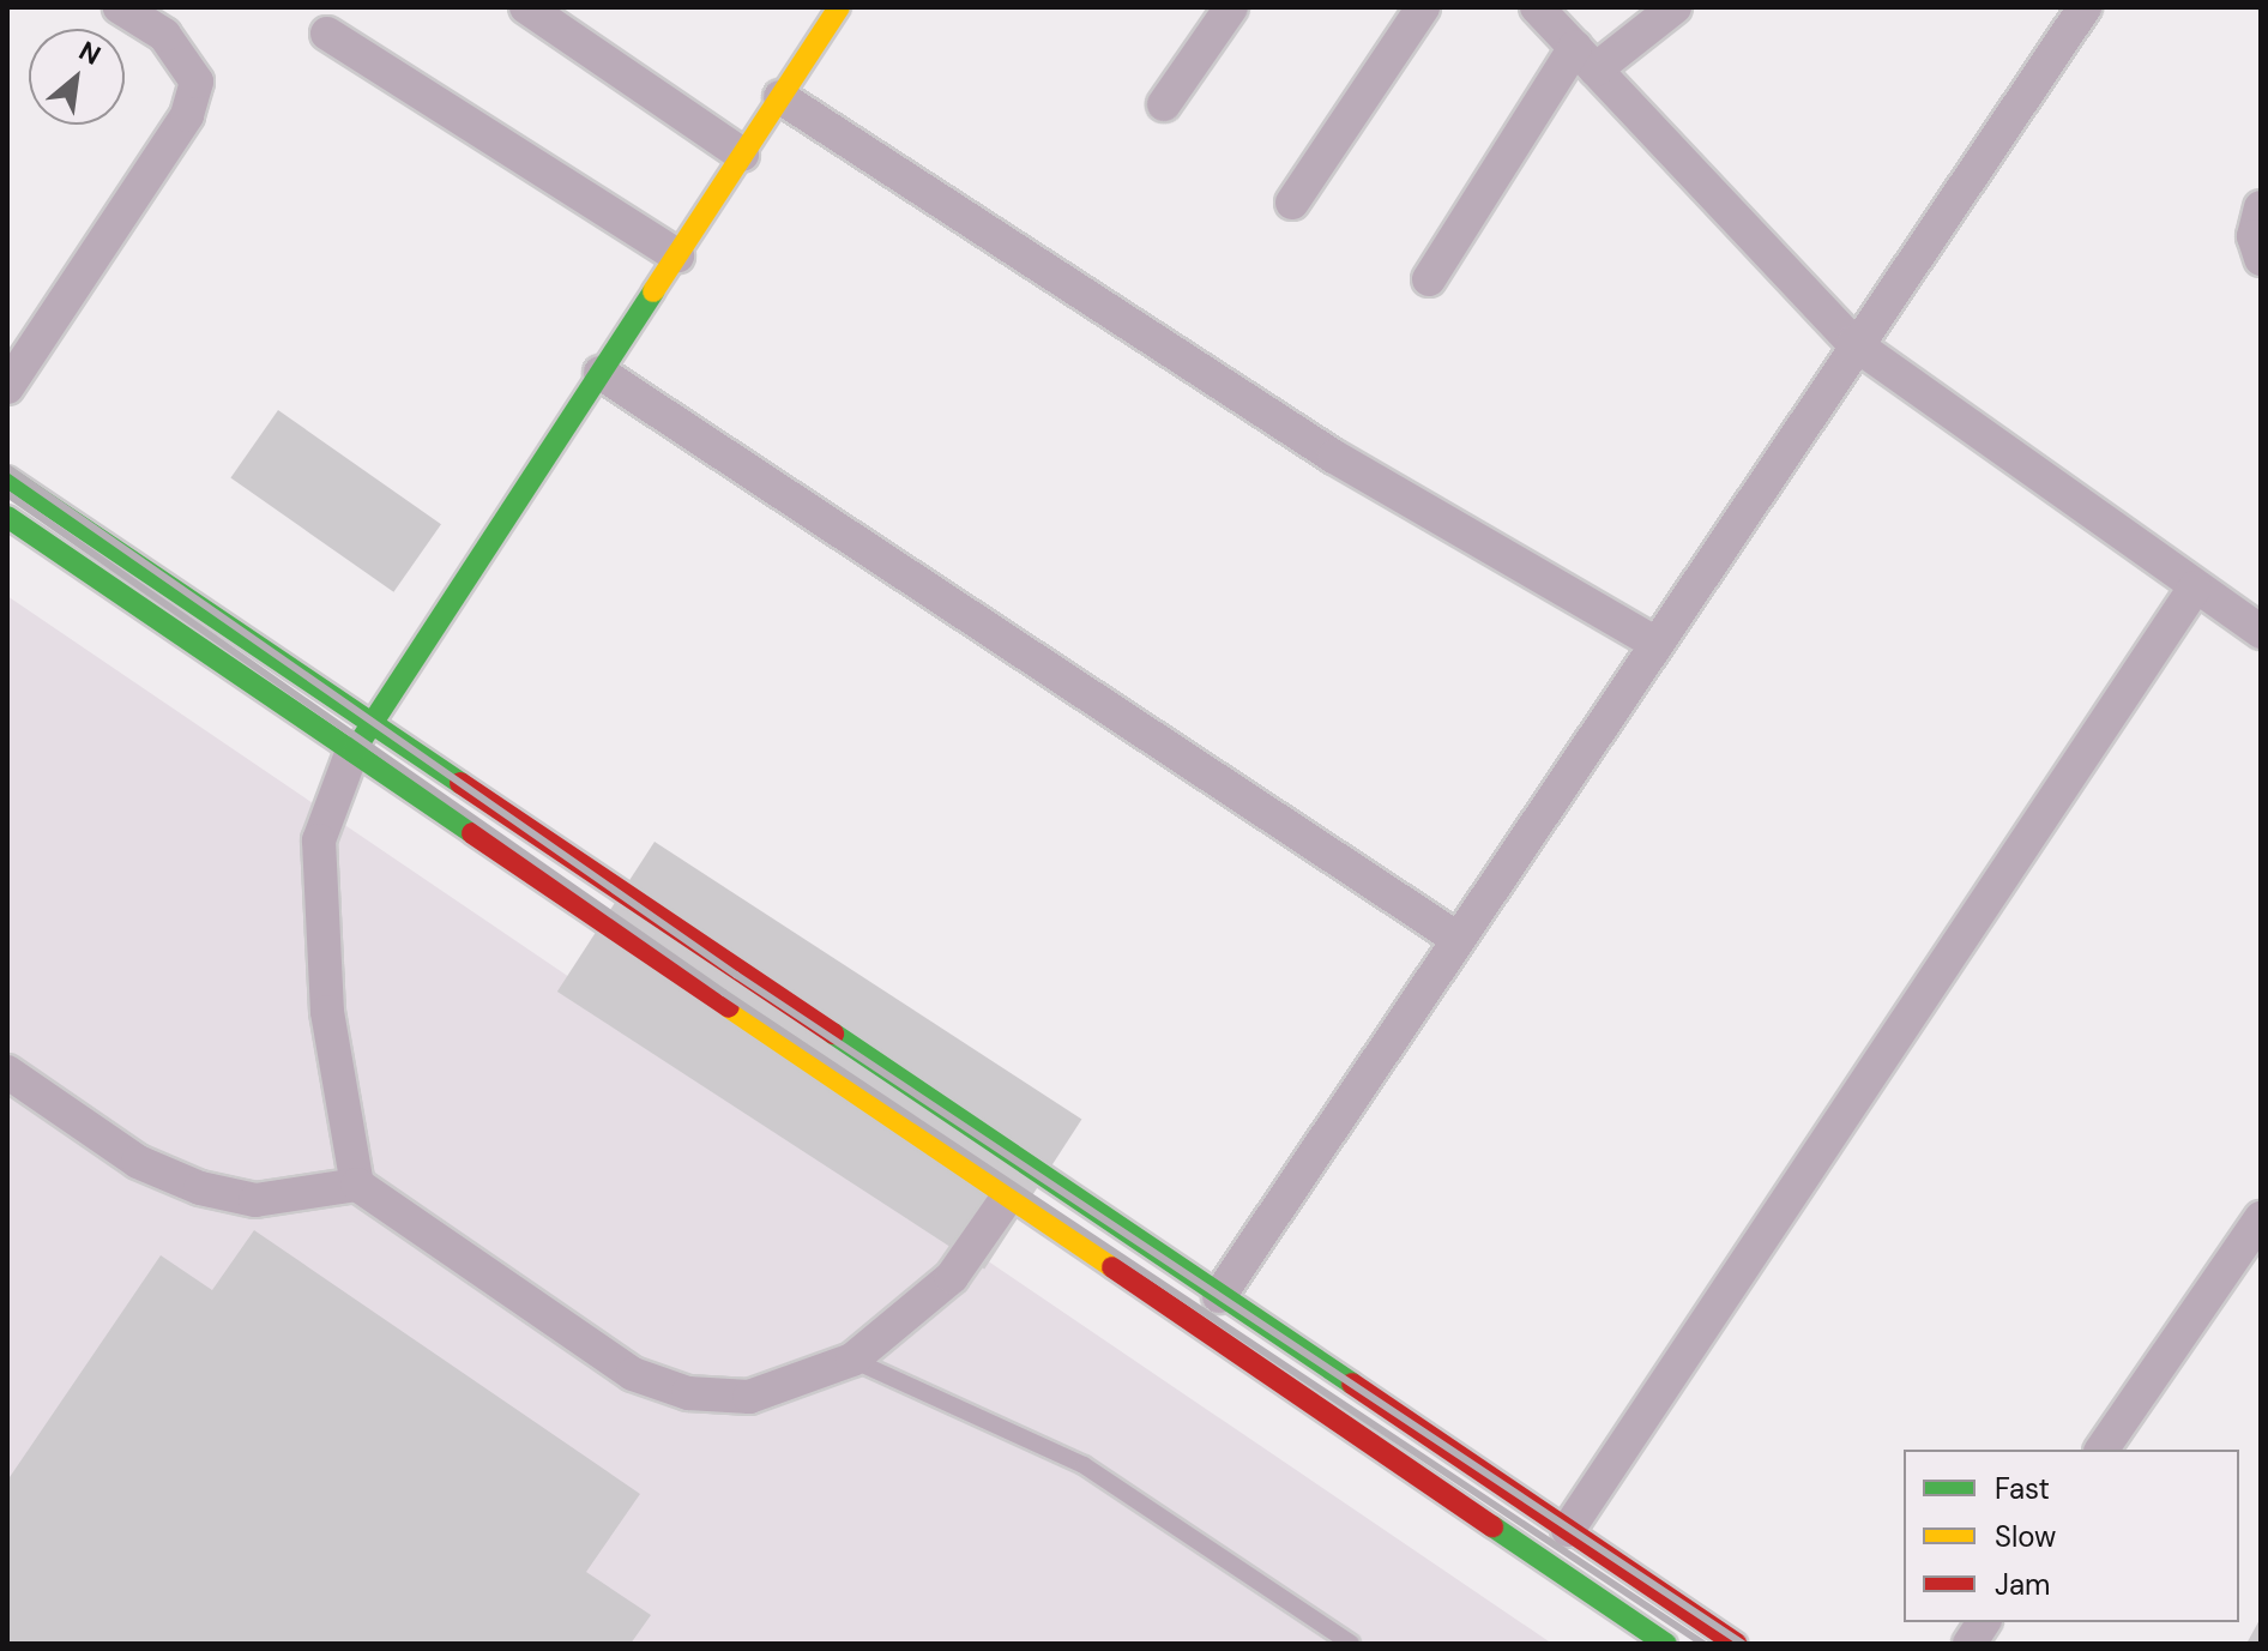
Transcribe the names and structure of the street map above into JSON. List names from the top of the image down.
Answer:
{
  "legend": ["Fast", "Slow", "Jam"],
  "north": "top right"
}
